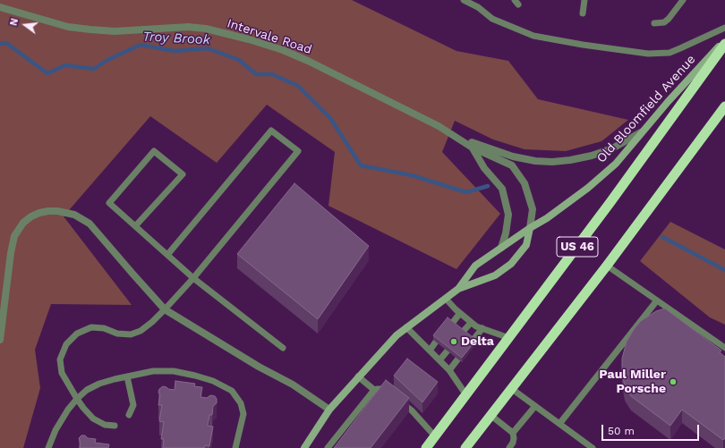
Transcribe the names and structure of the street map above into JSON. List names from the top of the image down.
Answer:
{
  "streets": {
    "highway": ["US 46"],
    "main road": ["Old Bloomfield Avenue"],
    "street": ["Intervale Road"]
  },
  "crossings": [
    ["Intervale Road", "Old Bloomfield Avenue"]
  ],
  "water": ["Troy Brook"],
  "places": ["Delta", "Paul Miller Porsche"],
  "scale_bar": "50 m",
  "north": "left"
}
